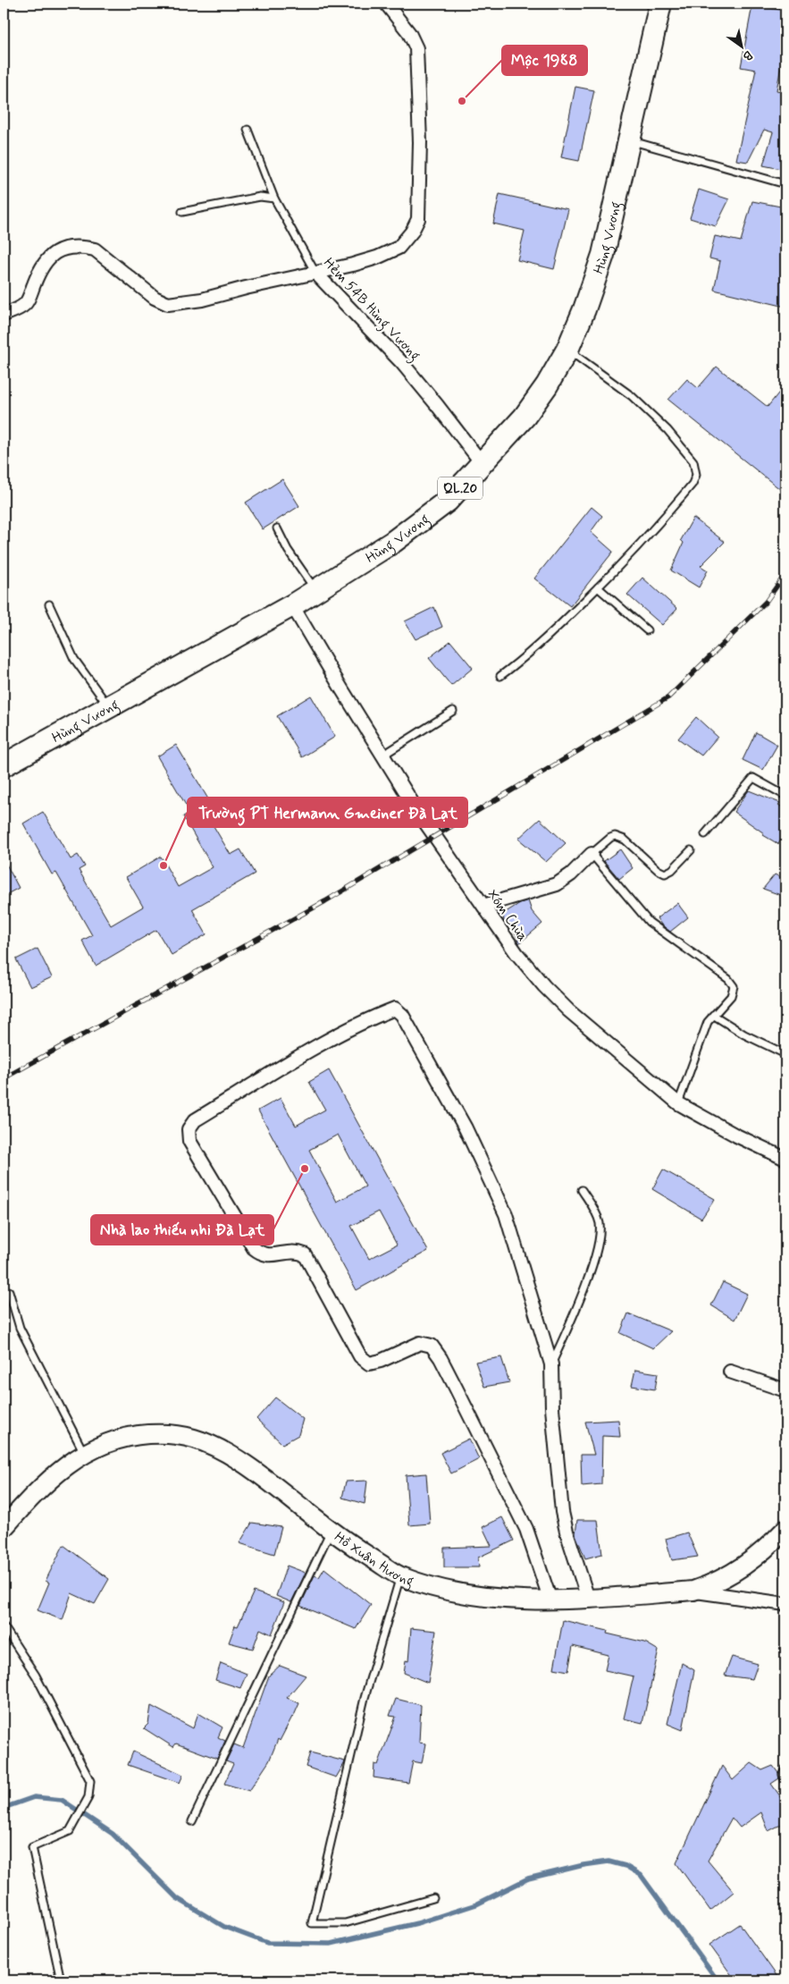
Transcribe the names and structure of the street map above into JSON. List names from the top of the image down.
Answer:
{
  "streets": {
    "highway": ["Hùng Vương", "QL.20"],
    "main road": ["Hồ Xuân Hương"],
    "street": ["Hẻm 54B Hùng Vương", "Xóm Chùa"]
  },
  "crossings": [
    ["Hùng Vương", "Hẻm 54B Hùng Vương"],
    ["Hùng Vương", "Xóm Chùa"]
  ],
  "places": ["Mộc 1988", "Trường PT Hermann Gmeiner Đà Lạt", "Nhà lao thiếu nhi Đà Lạt"],
  "north": "bottom right"
}
